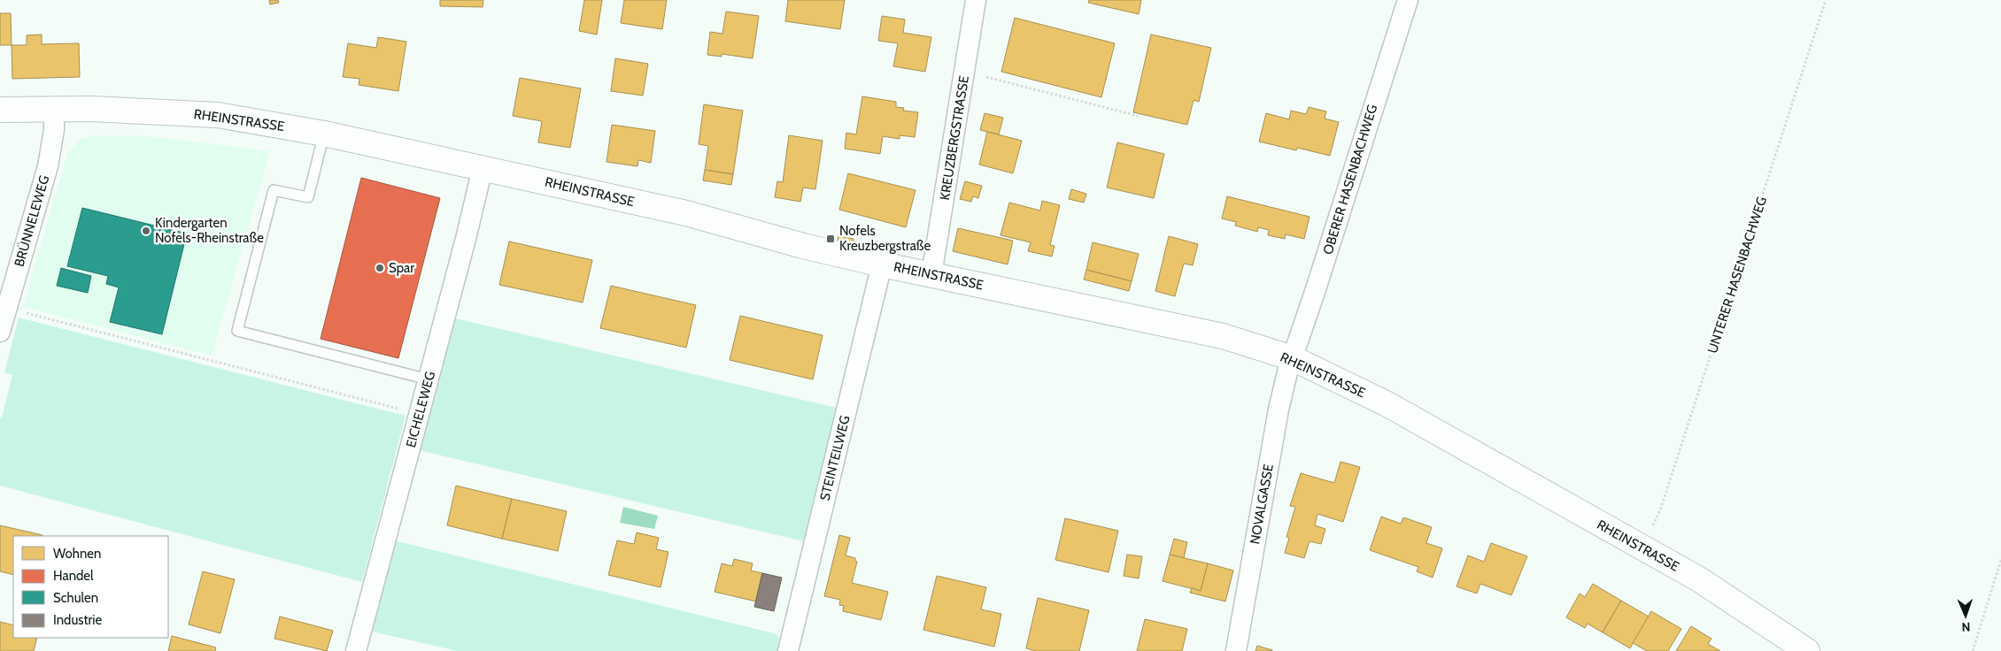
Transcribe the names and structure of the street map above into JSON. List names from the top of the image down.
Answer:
{
  "streets": {
    "main road": ["RHEINSTRASSE"],
    "street": [
      "KREUZBERGSTRASSE",
      "OBERER HASENBACHWEG",
      "BRÜNNELEWEG",
      "EICHELEWEG",
      "STEINTEILWEG",
      "NOVALGASSE"
    ],
    "path": ["UNTERER HASENBACHWEG"]
  },
  "crossings": [
    ["RHEINSTRASSE", "KREUZBERGSTRASSE"],
    ["RHEINSTRASSE", "OBERER HASENBACHWEG"],
    ["RHEINSTRASSE", "BRÜNNELEWEG"],
    ["RHEINSTRASSE", "UNTERER HASENBACHWEG"],
    ["RHEINSTRASSE", "EICHELEWEG"],
    ["RHEINSTRASSE", "STEINTEILWEG"],
    ["RHEINSTRASSE", "NOVALGASSE"],
    ["OBERER HASENBACHWEG", "NOVALGASSE"]
  ],
  "places": {
    "other": ["Kindergarten Nofels-Rheinstraße", "Spar"],
    "transit": ["Nofels Kreuzbergstraße"]
  },
  "legend": [
    "Wohnen",
    "Handel",
    "Schulen",
    "Industrie"
  ],
  "north": "bottom"
}
